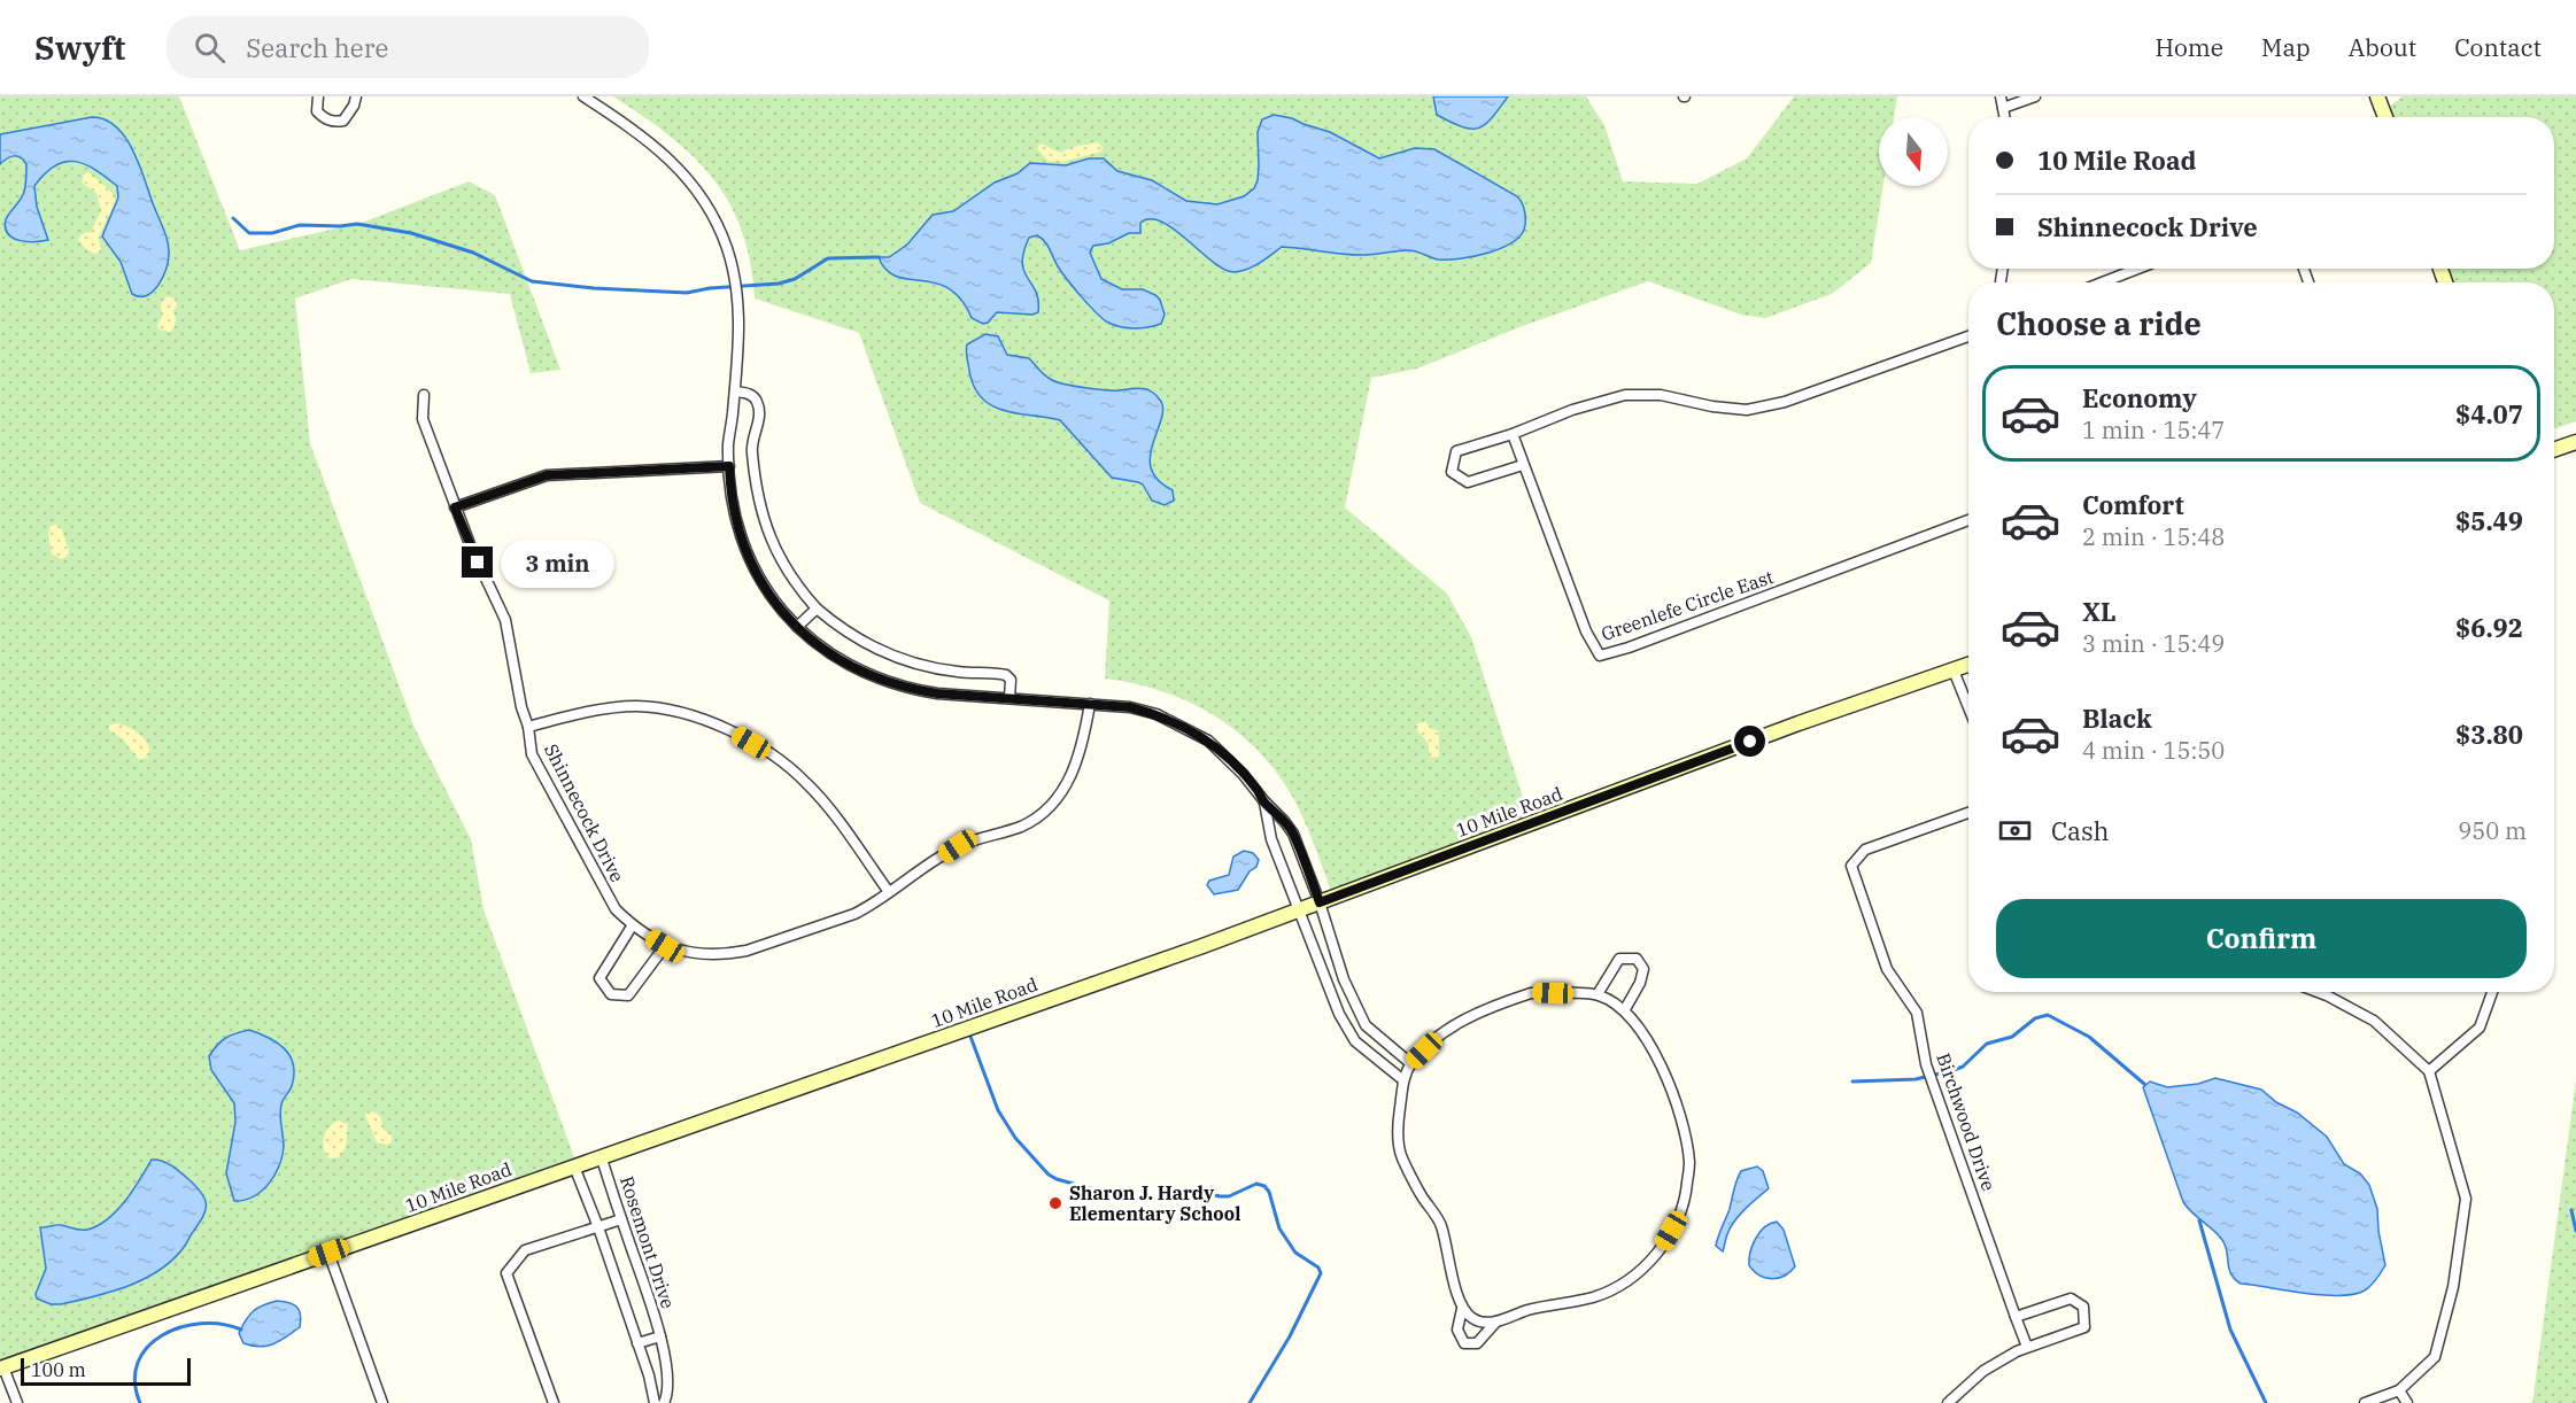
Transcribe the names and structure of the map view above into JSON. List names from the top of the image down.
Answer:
{
  "streets": {
    "main road": ["10 Mile Road"],
    "street": [
      "Greenlefe Circle East",
      "Shinnecock Drive",
      "Birchwood Drive",
      "Rosemont Drive"
    ]
  },
  "crossings": [
    ["10 Mile Road", "Rosemont Drive"]
  ],
  "places": ["Sharon J. Hardy Elementary School"],
  "scale_bar": "100 m",
  "north": "bottom",
  "page": {
    "header": "Swyft",
    "search": "Search here",
    "nav": [
      "Home",
      "Map",
      "About",
      "Contact"
    ],
    "banner": ["10 Mile Road", "Shinnecock Drive"],
    "heading": "Choose a ride",
    "list": [
      {
        "name": "Economy",
        "note": "1 min · 15:47",
        "value": "$4.07"
      },
      {
        "name": "Comfort",
        "note": "2 min · 15:48",
        "value": "$5.49"
      },
      {
        "name": "XL",
        "note": "3 min · 15:49",
        "value": "$6.92"
      },
      {
        "name": "Black",
        "note": "4 min · 15:50",
        "value": "$3.80"
      }
    ],
    "bubble": "3 min",
    "pay": ["Cash", "950 m"],
    "buttons": "Confirm",
    "scale": "100 m"
  }
}
